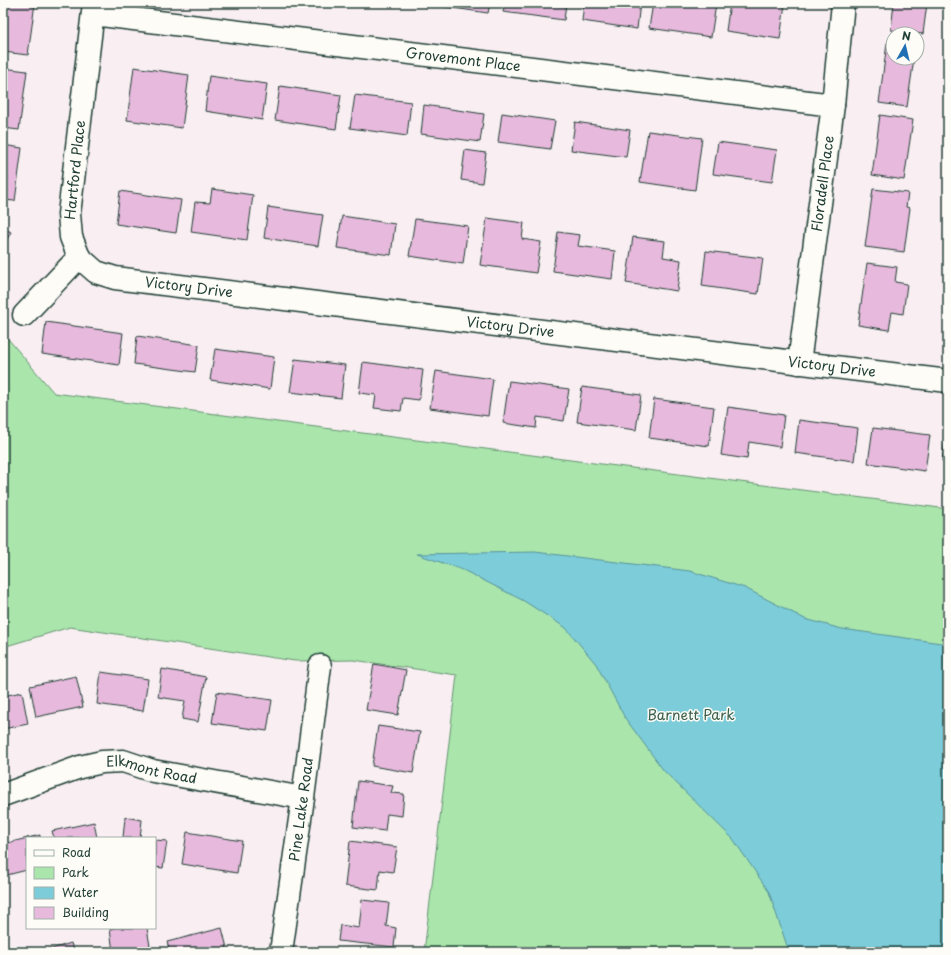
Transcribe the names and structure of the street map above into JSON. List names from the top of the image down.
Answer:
{
  "streets": {
    "street": [
      "Grovemont Place",
      "Hartford Place",
      "Floradell Place",
      "Victory Drive",
      "Elkmont Road",
      "Pine Lake Road"
    ]
  },
  "crossings": [
    ["Grovemont Place", "Hartford Place"],
    ["Grovemont Place", "Floradell Place"],
    ["Hartford Place", "Victory Drive"],
    ["Floradell Place", "Victory Drive"],
    ["Elkmont Road", "Pine Lake Road"]
  ],
  "parks": ["Barnett Park"],
  "legend": [
    "Road",
    "Park",
    "Water",
    "Building"
  ],
  "north": "top"
}
